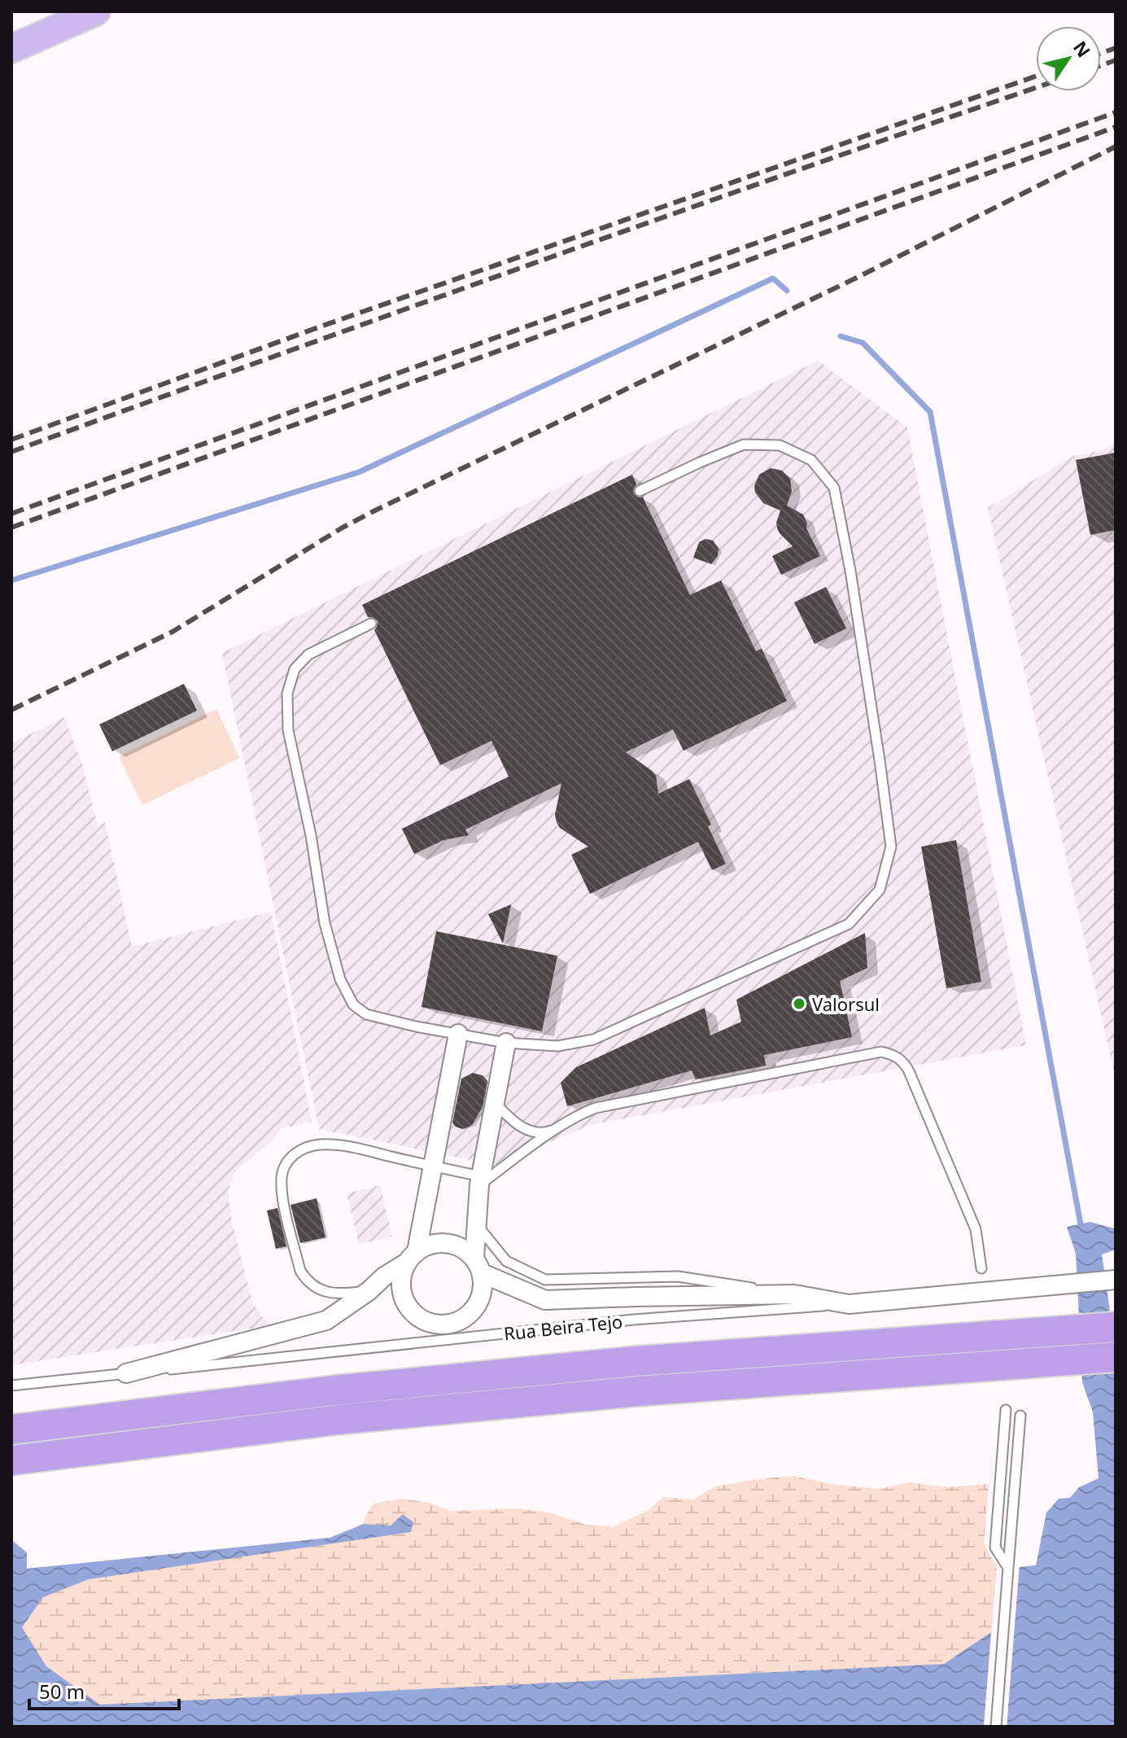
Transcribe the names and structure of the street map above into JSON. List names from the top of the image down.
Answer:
{
  "streets": {
    "street": ["Rua Beira Tejo"]
  },
  "places": ["Valorsul"],
  "scale_bar": "50 m",
  "north": "top right"
}
